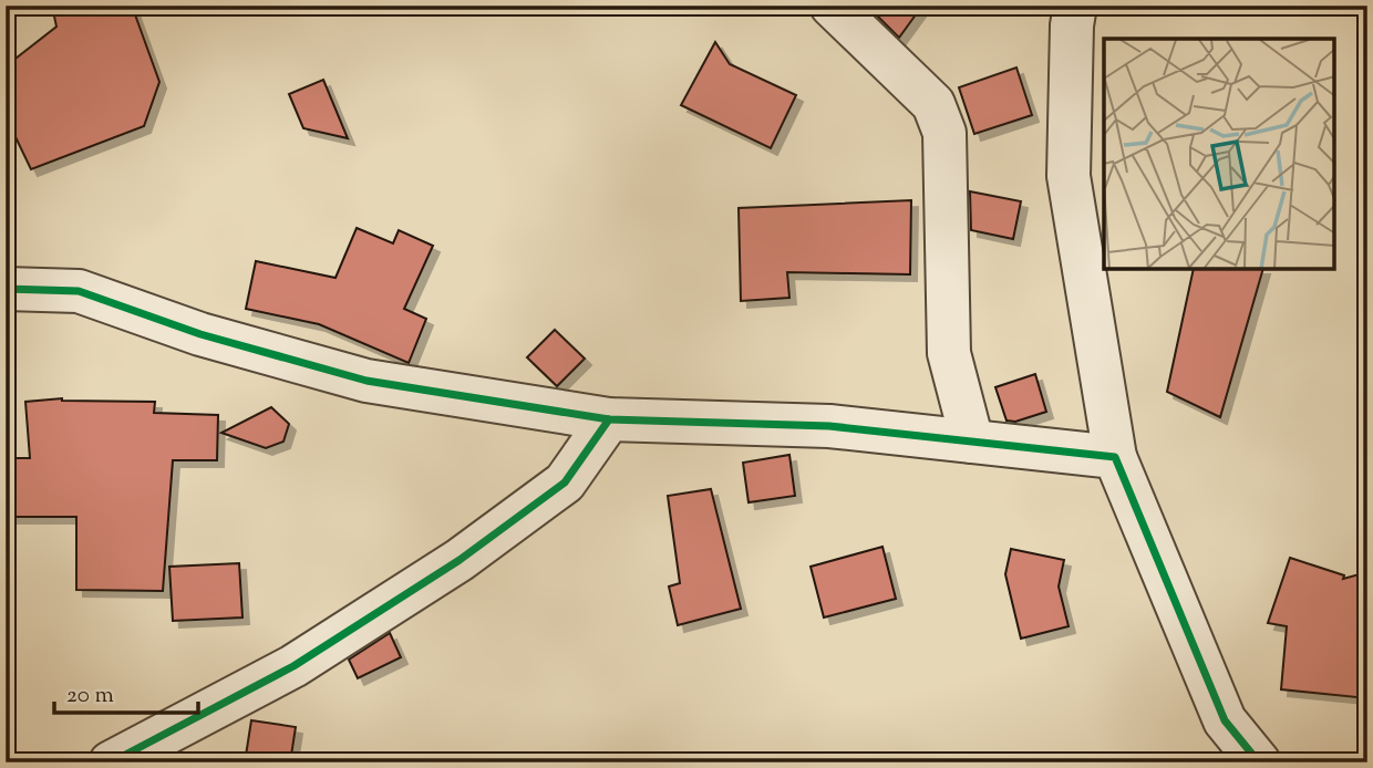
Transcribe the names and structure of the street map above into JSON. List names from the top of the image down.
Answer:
{
  "scale_bar": "20 m"
}
